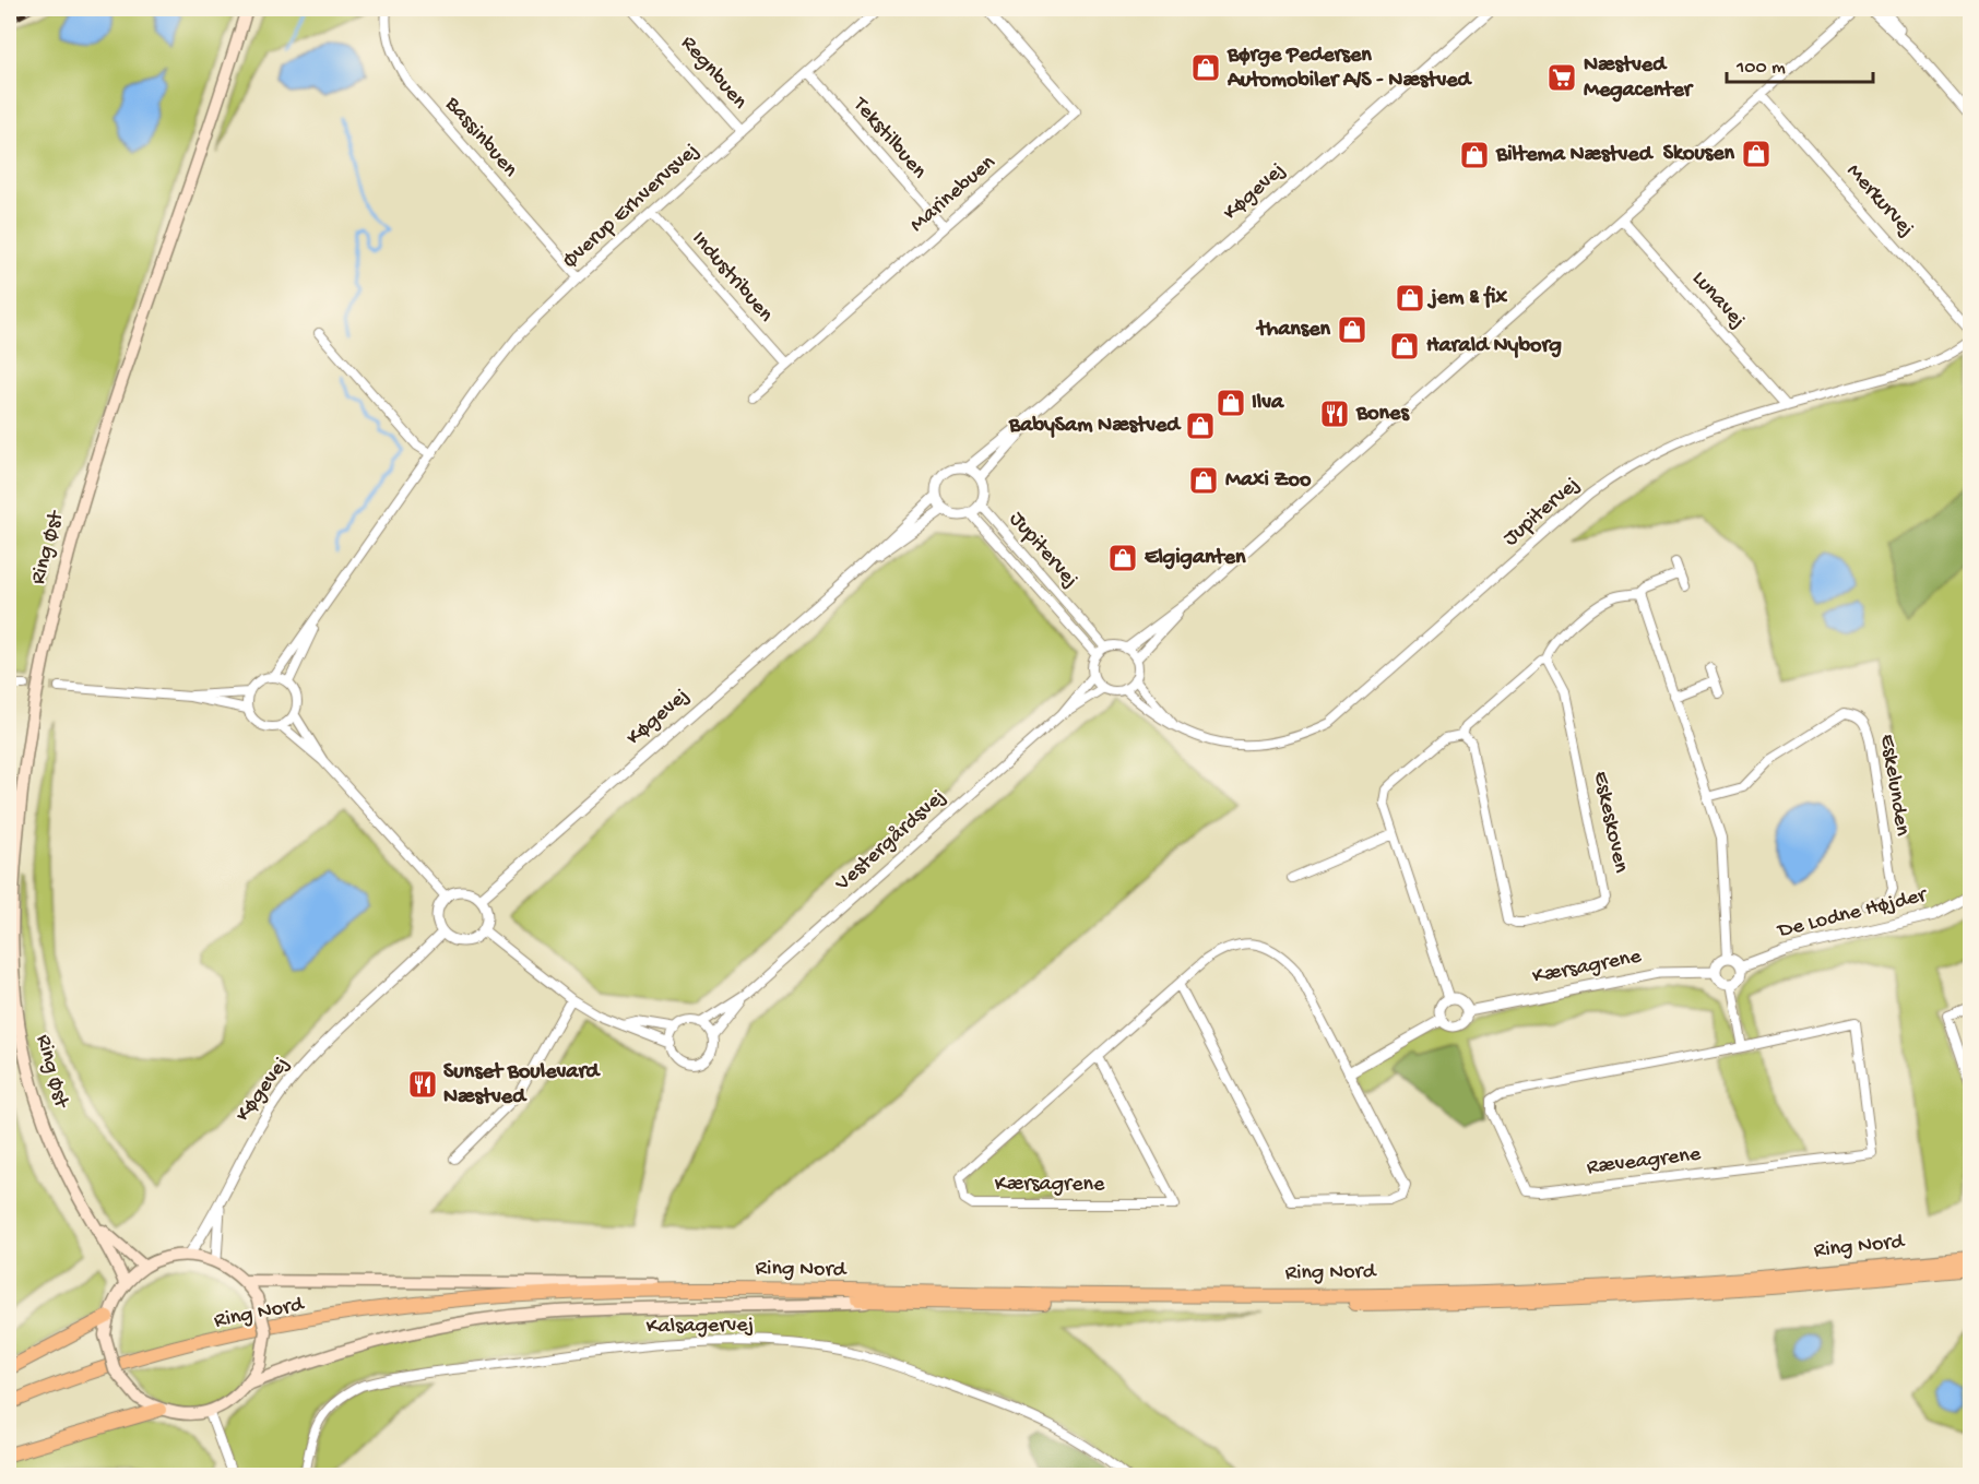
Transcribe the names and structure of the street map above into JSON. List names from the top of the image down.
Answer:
{
  "streets": {
    "main road": ["Ring Øst", "Ring Nord"],
    "street": [
      "Regnbuen",
      "Bassinbuen",
      "Tekstilbuen",
      "Køgevej",
      "Marinebuen",
      "Merkurvej",
      "Øverup Erhvervsvej",
      "Industribuen",
      "Lunavej",
      "Jupitervej",
      "Eskelunden",
      "Eskeskoven",
      "Vestergårdsvej",
      "De Lodne Højder",
      "Kærsagrene",
      "Ræveagrene",
      "Kalsagervej"
    ]
  },
  "crossings": [
    ["Regnbuen", "Øverup Erhvervsvej"],
    ["Bassinbuen", "Øverup Erhvervsvej"],
    ["Tekstilbuen", "Marinebuen"],
    ["Tekstilbuen", "Øverup Erhvervsvej"],
    ["Køgevej", "Jupitervej"],
    ["Køgevej", "Ring Øst"],
    ["Marinebuen", "Industribuen"],
    ["Øverup Erhvervsvej", "Industribuen"],
    ["Lunavej", "Jupitervej"],
    ["Jupitervej", "Vestergårdsvej"],
    ["De Lodne Højder", "Kærsagrene"]
  ],
  "places": {
    "shop": [
      "Børge Pedersen Automobiler A/S - Næstved",
      "Skousen",
      "Biltema Næstved",
      "jem & fix",
      "thansen",
      "Harald Nyborg",
      "Ilva",
      "BabySam Næstved",
      "Maxi Zoo",
      "Elgiganten"
    ],
    "supermarket": ["Næstved Megacenter"],
    "restaurant": ["Bones", "Sunset Boulevard Næstved"]
  },
  "scale_bar": "100 m"
}
